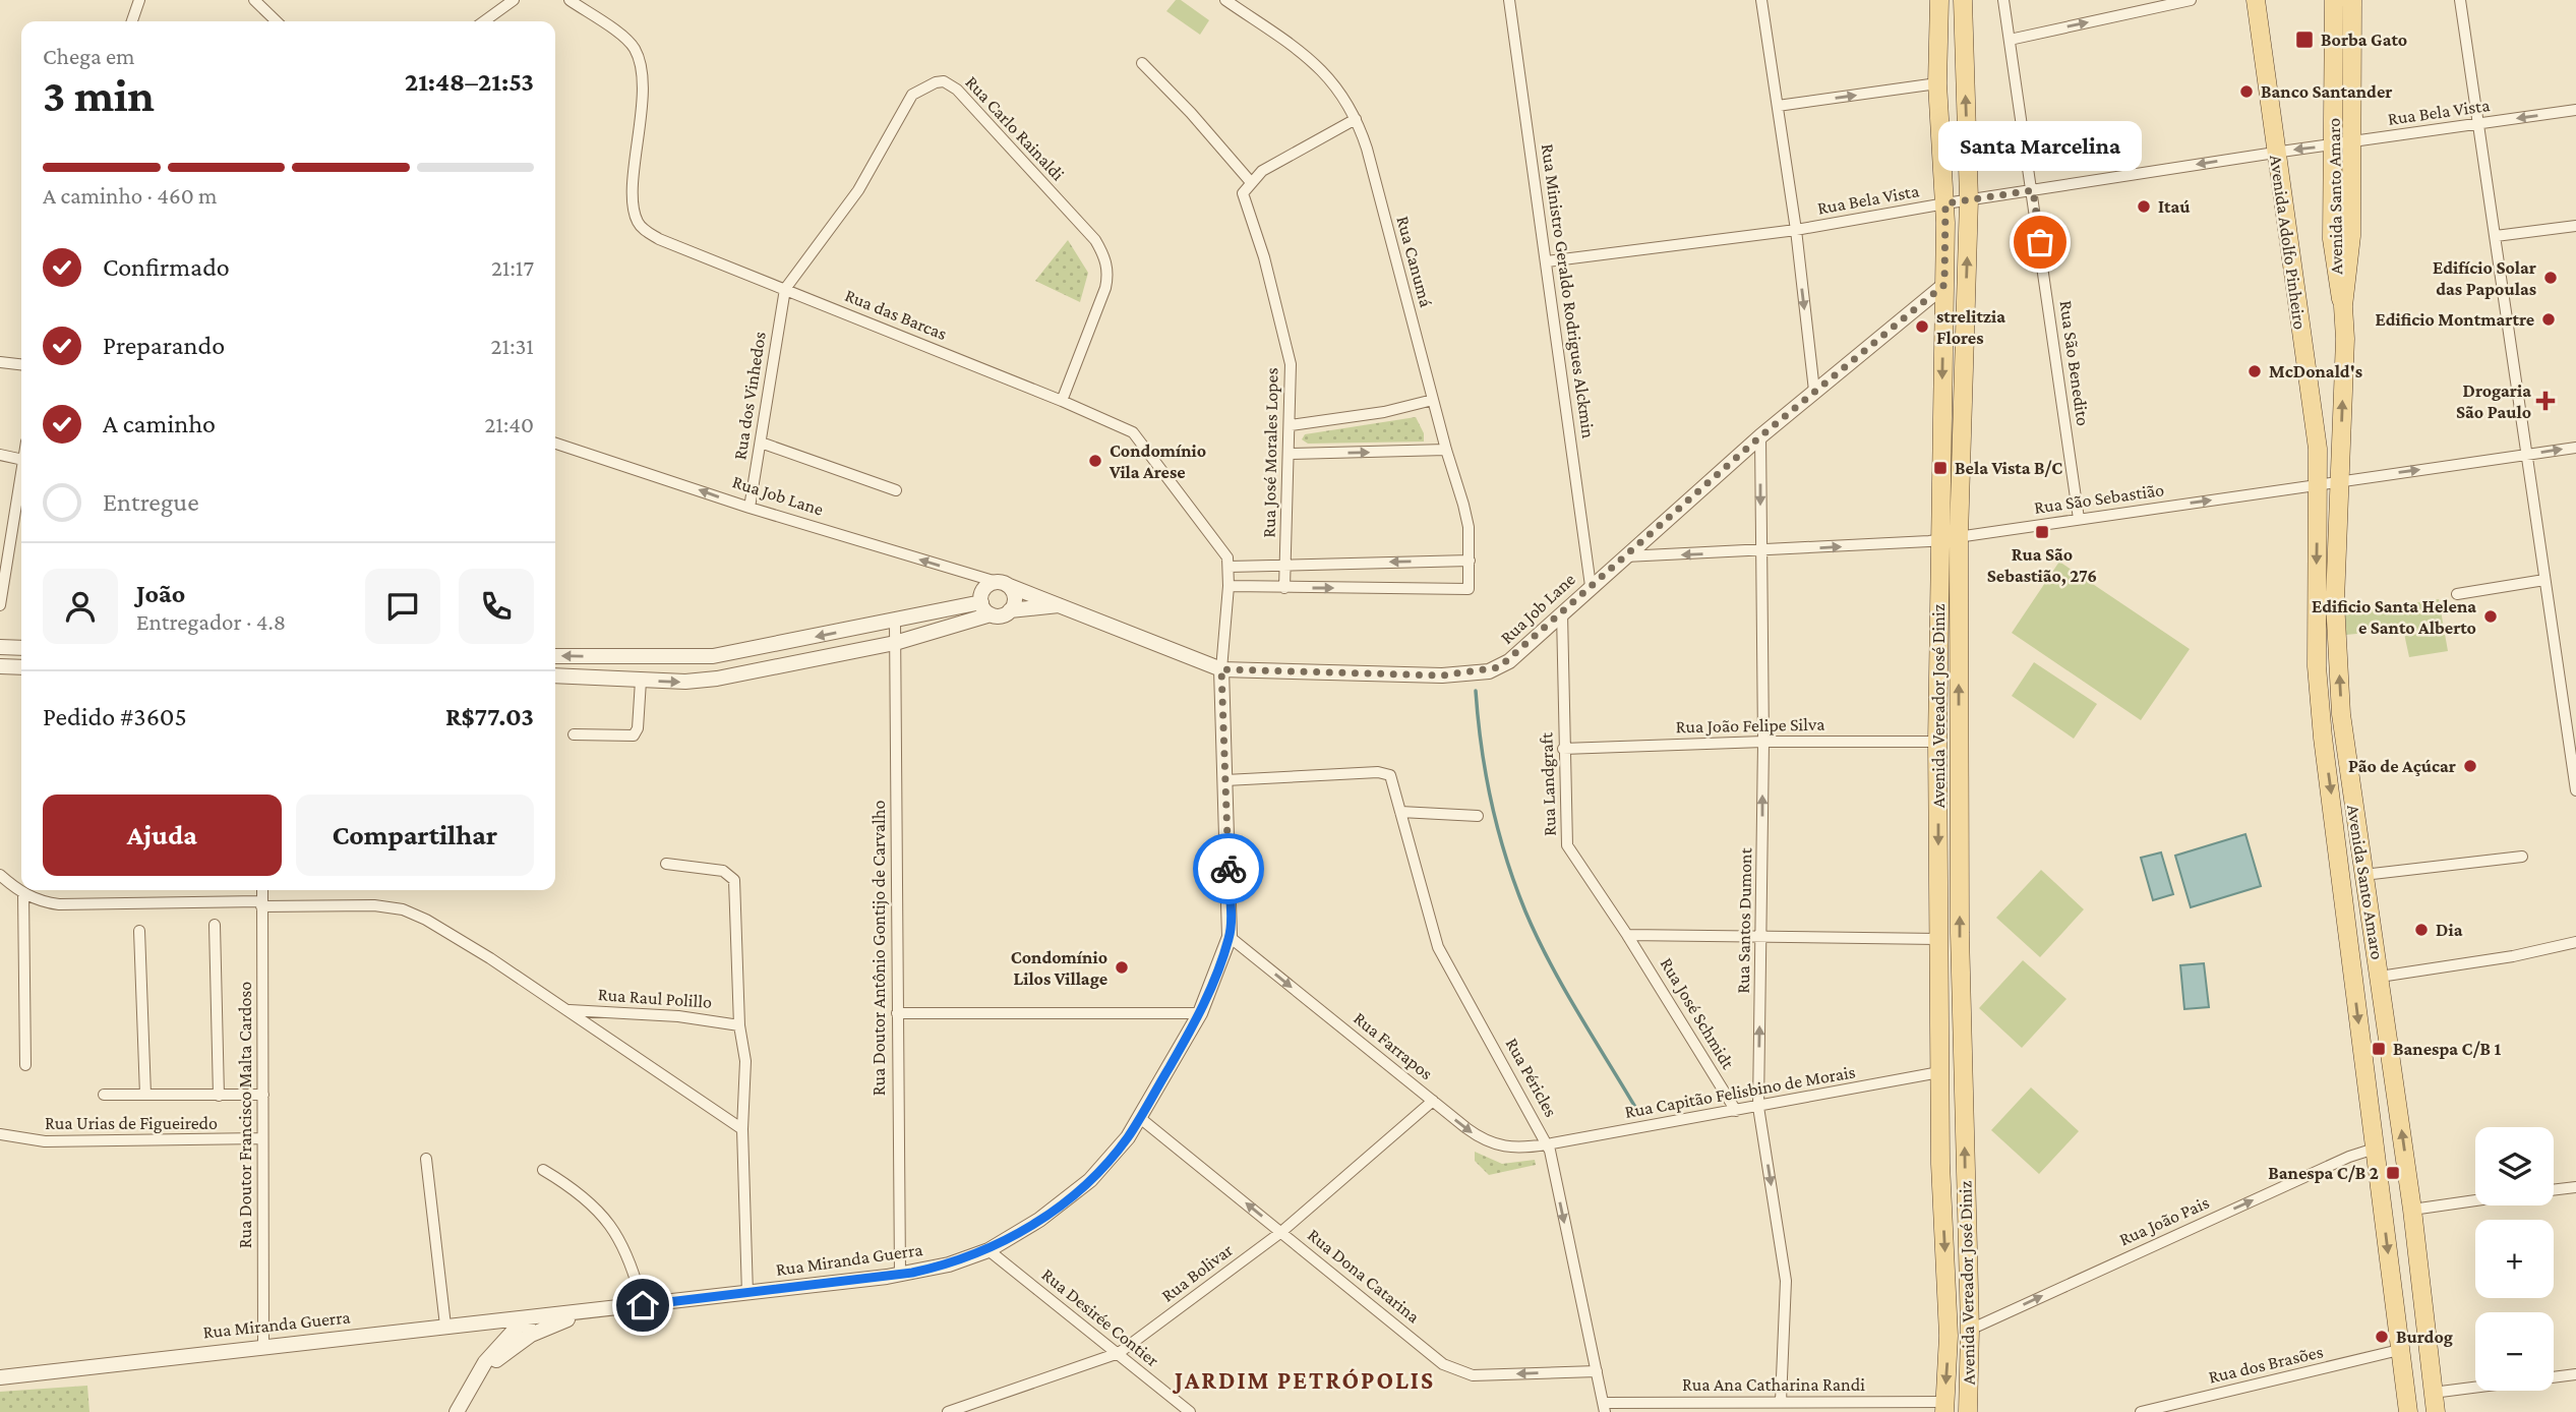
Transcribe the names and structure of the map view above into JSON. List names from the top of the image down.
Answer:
{
  "streets": {
    "main road": ["Avenida Santo Amaro", "Avenida Adolfo Pinheiro", "Avenida Vereador José Diniz"],
    "street": [
      "Rua Bela Vista",
      "Rua Carlo Rainaldi",
      "Rua Canumá",
      "Rua Ministro Geraldo Rodrigues Alckmin",
      "Rua das Barcas",
      "Rua São Benedito",
      "Rua dos Vinhedos",
      "Rua José Morales Lopes",
      "Rua Job Lane",
      "Rua São Sebastião",
      "Rua João Felipe Silva",
      "Rua Landgraft",
      "Rua Santos Dumont",
      "Rua Doutor Antônio Gontijo de Carvalho",
      "Rua Raul Polillo",
      "Rua José Schmidt",
      "Rua Farrapos",
      "Rua Péricles",
      "Rua Capitão Felisbino de Morais",
      "Rua Doutor Francisco Malta Cardoso",
      "Rua Urias de Figueiredo",
      "Rua João Pais",
      "Rua Miranda Guerra",
      "Rua Bolivar",
      "Rua Dona Catarina",
      "Rua Desirée Contier",
      "Rua dos Brasões",
      "Rua Ana Catharina Randi"
    ]
  },
  "crossings": [
    ["Rua Bela Vista", "Avenida Santo Amaro"],
    ["Rua Bela Vista", "Avenida Adolfo Pinheiro"],
    ["Rua Bela Vista", "Rua Ministro Geraldo Rodrigues Alckmin"],
    ["Rua Bela Vista", "Rua São Benedito"],
    ["Rua Bela Vista", "Avenida Vereador José Diniz"],
    ["Rua Carlo Rainaldi", "Rua das Barcas"],
    ["Rua Carlo Rainaldi", "Rua dos Vinhedos"],
    ["Avenida Santo Amaro", "Avenida Adolfo Pinheiro"],
    ["Avenida Santo Amaro", "Rua São Sebastião"],
    ["Avenida Santo Amaro", "Rua João Pais"],
    ["Avenida Santo Amaro", "Rua dos Brasões"],
    ["Avenida Adolfo Pinheiro", "Rua São Sebastião"],
    ["Rua Canumá", "Rua José Morales Lopes"],
    ["Rua Ministro Geraldo Rodrigues Alckmin", "Rua Job Lane"],
    ["Rua das Barcas", "Rua dos Vinhedos"],
    ["Rua das Barcas", "Rua Job Lane"],
    ["Rua das Barcas", "Rua Miranda Guerra"],
    ["Rua São Benedito", "Rua São Sebastião"],
    ["Rua dos Vinhedos", "Rua Job Lane"],
    ["Rua Job Lane", "Rua São Sebastião"],
    ["Rua Job Lane", "Avenida Vereador José Diniz"],
    ["Rua Job Lane", "Rua Landgraft"],
    ["Rua Job Lane", "Rua Santos Dumont"],
    ["Rua Job Lane", "Rua Miranda Guerra"],
    ["Rua São Sebastião", "Avenida Vereador José Diniz"],
    ["Rua São Sebastião", "Rua Santos Dumont"],
    ["Avenida Vereador José Diniz", "Rua João Felipe Silva"],
    ["Avenida Vereador José Diniz", "Rua Capitão Felisbino de Morais"],
    ["Avenida Vereador José Diniz", "Rua João Pais"],
    ["Avenida Vereador José Diniz", "Rua Ana Catharina Randi"],
    ["Rua João Felipe Silva", "Rua Landgraft"],
    ["Rua João Felipe Silva", "Rua Santos Dumont"],
    ["Rua Landgraft", "Rua José Schmidt"],
    ["Rua Santos Dumont", "Rua Capitão Felisbino de Morais"],
    ["Rua Santos Dumont", "Rua Ana Catharina Randi"],
    ["Rua Doutor Antônio Gontijo de Carvalho", "Rua Miranda Guerra"],
    ["Rua José Schmidt", "Rua Capitão Felisbino de Morais"],
    ["Rua Farrapos", "Rua Péricles"],
    ["Rua Farrapos", "Rua Capitão Felisbino de Morais"],
    ["Rua Farrapos", "Rua Miranda Guerra"],
    ["Rua Farrapos", "Rua Bolivar"],
    ["Rua Péricles", "Rua Capitão Felisbino de Morais"],
    ["Rua Péricles", "Rua Miranda Guerra"],
    ["Rua Péricles", "Rua Dona Catarina"],
    ["Rua Péricles", "Rua Ana Catharina Randi"],
    ["Rua Doutor Francisco Malta Cardoso", "Rua Urias de Figueiredo"],
    ["Rua Doutor Francisco Malta Cardoso", "Rua Miranda Guerra"],
    ["Rua Miranda Guerra", "Rua Dona Catarina"],
    ["Rua Miranda Guerra", "Rua Desirée Contier"],
    ["Rua Bolivar", "Rua Dona Catarina"],
    ["Rua Bolivar", "Rua Desirée Contier"]
  ],
  "one_way": [
    "Rua Bela Vista",
    "Rua Farrapos",
    "Rua João Pais",
    "Rua Dona Catarina"
  ],
  "districts": ["JARDIM PETRÓPOLIS"],
  "places": {
    "transit": [
      "Borba Gato",
      "Bela Vista B/C",
      "Rua São Sebastião, 276",
      "Banespa C/B 1",
      "Banespa C/B 2"
    ],
    "other": [
      "Banco Santander",
      "Itaú",
      "Santa Marcelina",
      "Edifício Solar das Papoulas",
      "Edificio Montmartre",
      "strelitzia Flores",
      "McDonald's",
      "Condomínio Vila Arese",
      "Edificio Santa Helena e Santo Alberto",
      "Pão de Açúcar",
      "Dia",
      "Condomínio Lilos Village",
      "Burdog"
    ],
    "health": ["Drogaria São Paulo"]
  },
  "page": {
    "heading": ["3 min", "Chega em", "21:48–21:53"],
    "panel": [
      "João",
      "Entregador · 4.8",
      "Pedido #3605",
      "R$77.03"
    ],
    "bubble": "Santa Marcelina",
    "bar": "A caminho · 460 m",
    "list": [
      ["Confirmado", "21:17"],
      ["Preparando", "21:31"],
      ["A caminho", "21:40"],
      "Entregue"
    ],
    "buttons": ["Ajuda", "Compartilhar"],
    "map_buttons": ["+", "−"]
  }
}
